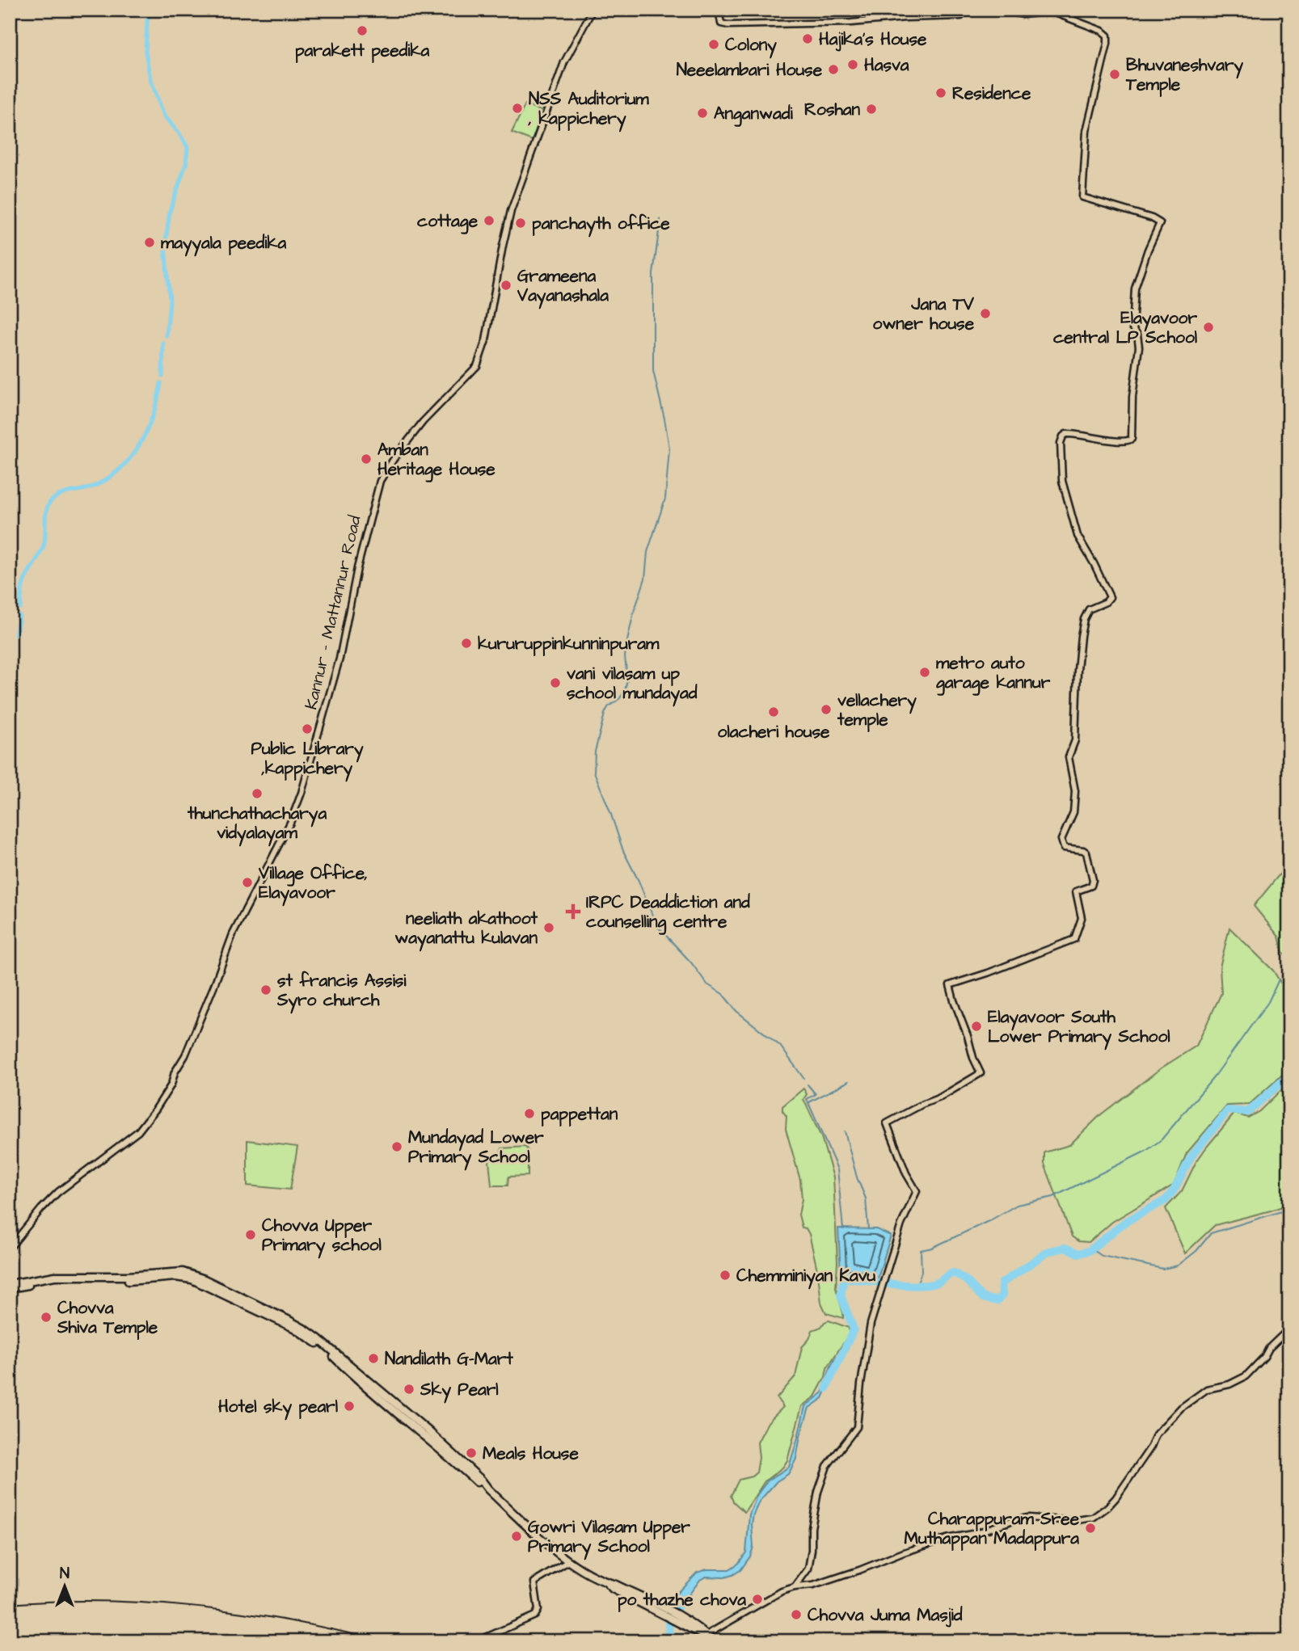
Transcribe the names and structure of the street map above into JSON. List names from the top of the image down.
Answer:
{
  "streets": {
    "main road": ["Kannur - Mattannur Road"]
  },
  "places": {
    "other": [
      "parakett peedika",
      "Hajika's House",
      "Colony",
      "Hasva",
      "Neeelambari House",
      "Bhuvaneshvary Temple",
      "Residence",
      "NSS Auditorium , kappichery",
      "Roshan",
      "Anganwadi",
      "cottage",
      "panchayth office",
      "mayyala peedika",
      "Grameena Vayanashala",
      "Jana TV owner house",
      "Elayavoor central LP School",
      "Amban Heritage House",
      "kururuppinkunninpuram",
      "metro auto garage kannur",
      "vani vilasam up school mundayad",
      "vellachery temple",
      "olacheri house",
      "Public Library ,kappichery",
      "thunchathacharya vidyalayam",
      "Village Office, Elayavoor",
      "neeliath akathoot wayanattu kulavan",
      "st francis Assisi Syro church",
      "Elayavoor South Lower Primary School",
      "pappettan",
      "Mundayad Lower Primary School",
      "Chovva Upper Primary school",
      "Chemminiyan Kavu",
      "Chovva Shiva Temple",
      "Nandilath G-Mart",
      "Sky Pearl",
      "Hotel sky pearl",
      "Meals House",
      "Charappuram Sree Muthappan Madappura",
      "Gowri Vilasam Upper Primary School",
      "po thazhe chova",
      "Chovva Juma Masjid"
    ],
    "health": ["IRPC Deaddiction and counselling centre"]
  },
  "north": "top"
}
